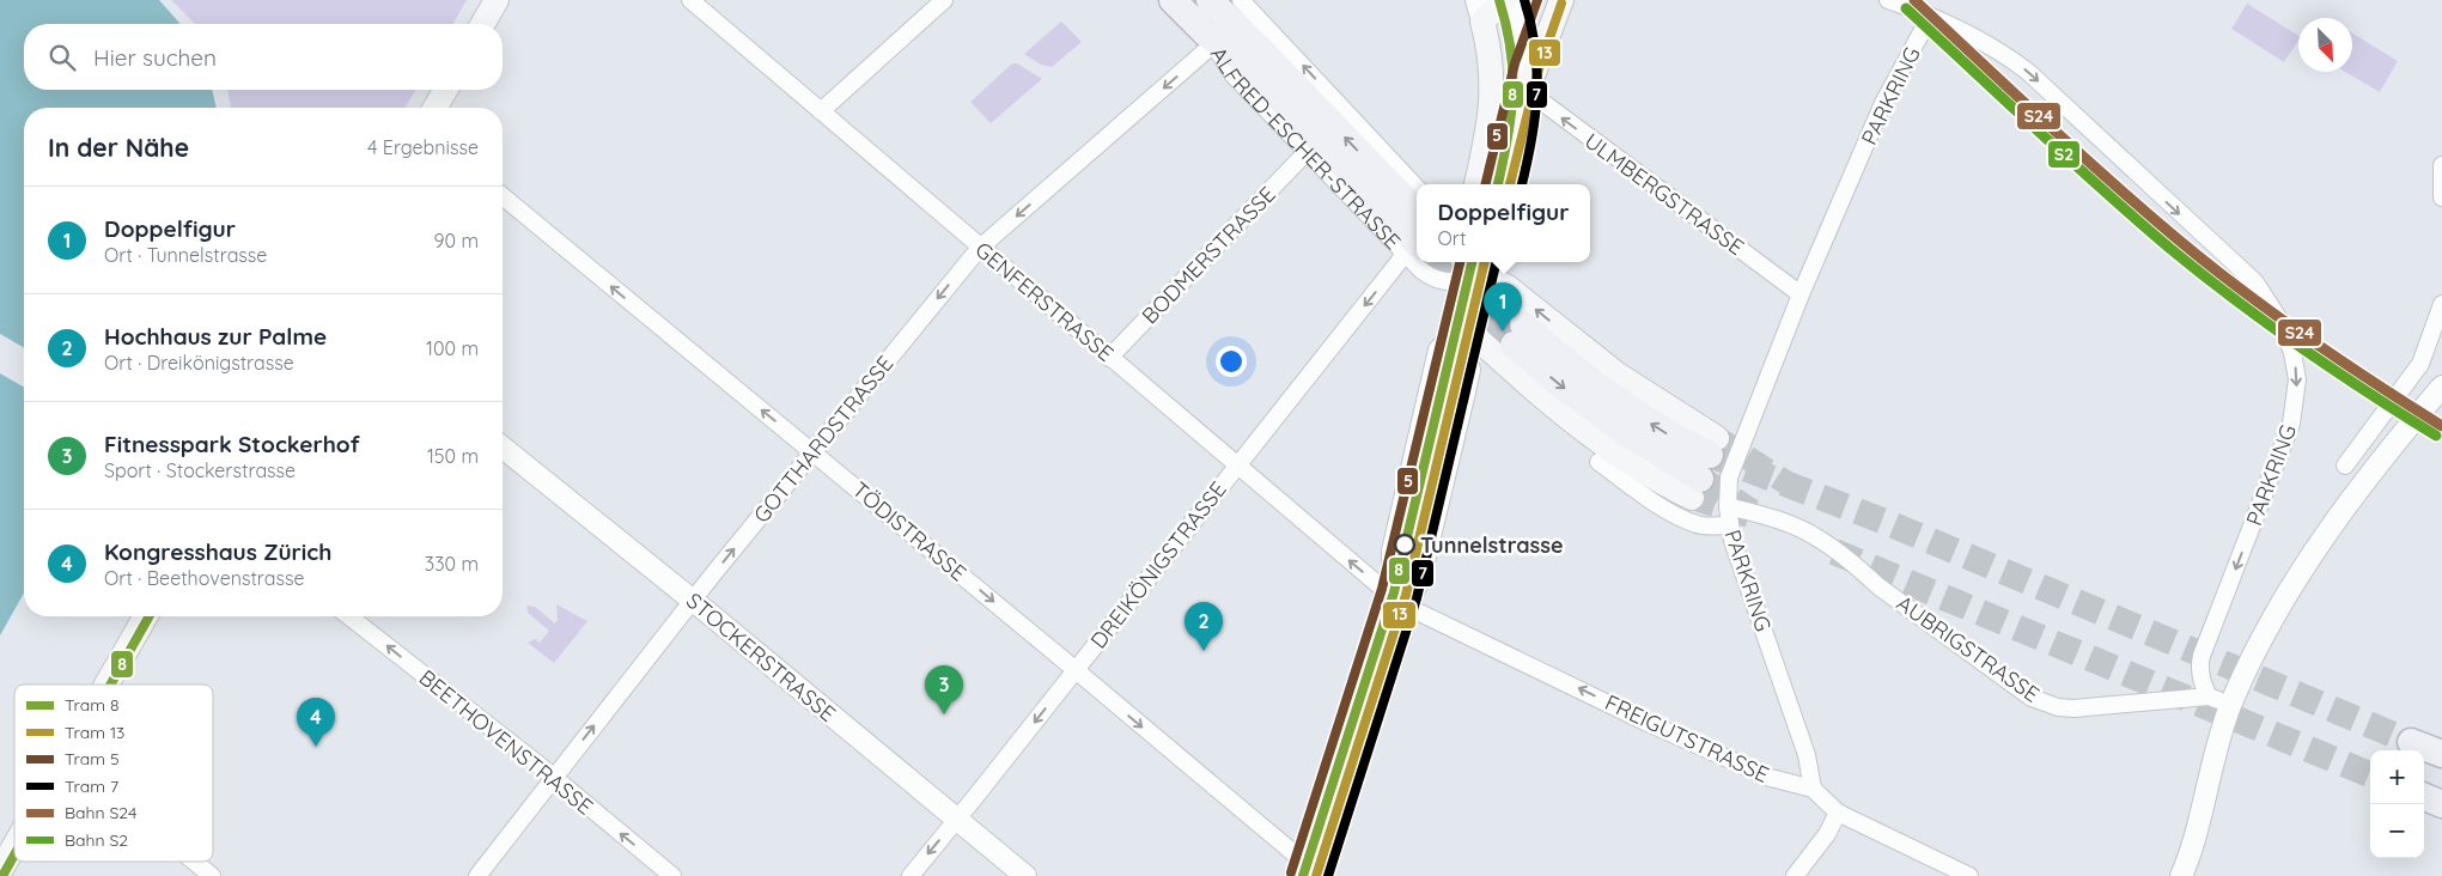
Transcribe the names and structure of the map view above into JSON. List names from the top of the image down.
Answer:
{
  "streets": {
    "main road": ["ALFRED-ESCHER-STRASSE"],
    "street": [
      "PARKRING",
      "ULMBERGSTRASSE",
      "BODMERSTRASSE",
      "GENFERSTRASSE",
      "GOTTHARDSTRASSE",
      "TÖDISTRASSE",
      "DREIKÖNIGSTRASSE",
      "AUBRIGSTRASSE",
      "STOCKERSTRASSE",
      "FREIGUTSTRASSE",
      "BEETHOVENSTRASSE"
    ]
  },
  "crossings": [
    ["PARKRING", "ULMBERGSTRASSE"],
    ["PARKRING", "AUBRIGSTRASSE"],
    ["PARKRING", "FREIGUTSTRASSE"],
    ["ALFRED-ESCHER-STRASSE", "BODMERSTRASSE"],
    ["ALFRED-ESCHER-STRASSE", "GOTTHARDSTRASSE"],
    ["ALFRED-ESCHER-STRASSE", "DREIKÖNIGSTRASSE"],
    ["BODMERSTRASSE", "GENFERSTRASSE"],
    ["GENFERSTRASSE", "GOTTHARDSTRASSE"],
    ["GENFERSTRASSE", "DREIKÖNIGSTRASSE"],
    ["GENFERSTRASSE", "FREIGUTSTRASSE"],
    ["GOTTHARDSTRASSE", "TÖDISTRASSE"],
    ["GOTTHARDSTRASSE", "STOCKERSTRASSE"],
    ["GOTTHARDSTRASSE", "BEETHOVENSTRASSE"],
    ["TÖDISTRASSE", "DREIKÖNIGSTRASSE"],
    ["DREIKÖNIGSTRASSE", "STOCKERSTRASSE"]
  ],
  "one_way": [
    "PARKRING",
    "ULMBERGSTRASSE",
    "DREIKÖNIGSTRASSE",
    "FREIGUTSTRASSE",
    "BEETHOVENSTRASSE"
  ],
  "places": ["Tunnelstrasse"],
  "lines": [
    "tram line 8",
    "tram line 5",
    "tram line 7",
    "rail line S24",
    "tram line 13",
    "rail line S2"
  ],
  "legend": [
    "Tram 8",
    "Tram 13",
    "Tram 5",
    "Tram 7",
    "Bahn S24",
    "Bahn S2"
  ],
  "north": "bottom right",
  "page": {
    "search": "Hier suchen",
    "heading": ["In der Nähe", "4 Ergebnisse"],
    "popup": ["Doppelfigur", "Ort"],
    "list": [
      {
        "mark": "1",
        "name": "Doppelfigur",
        "note": "Ort · Tunnelstrasse",
        "value": "90 m"
      },
      {
        "mark": "2",
        "name": "Hochhaus zur Palme",
        "note": "Ort · Dreikönigstrasse",
        "value": "100 m"
      },
      {
        "mark": "3",
        "name": "Fitnesspark Stockerhof",
        "note": "Sport · Stockerstrasse",
        "value": "150 m"
      },
      {
        "mark": "4",
        "name": "Kongresshaus Zürich",
        "note": "Ort · Beethovenstrasse",
        "value": "330 m"
      }
    ],
    "pins": [
      "1",
      "2",
      "3",
      "4"
    ],
    "map_buttons": ["+", "−"]
  }
}
